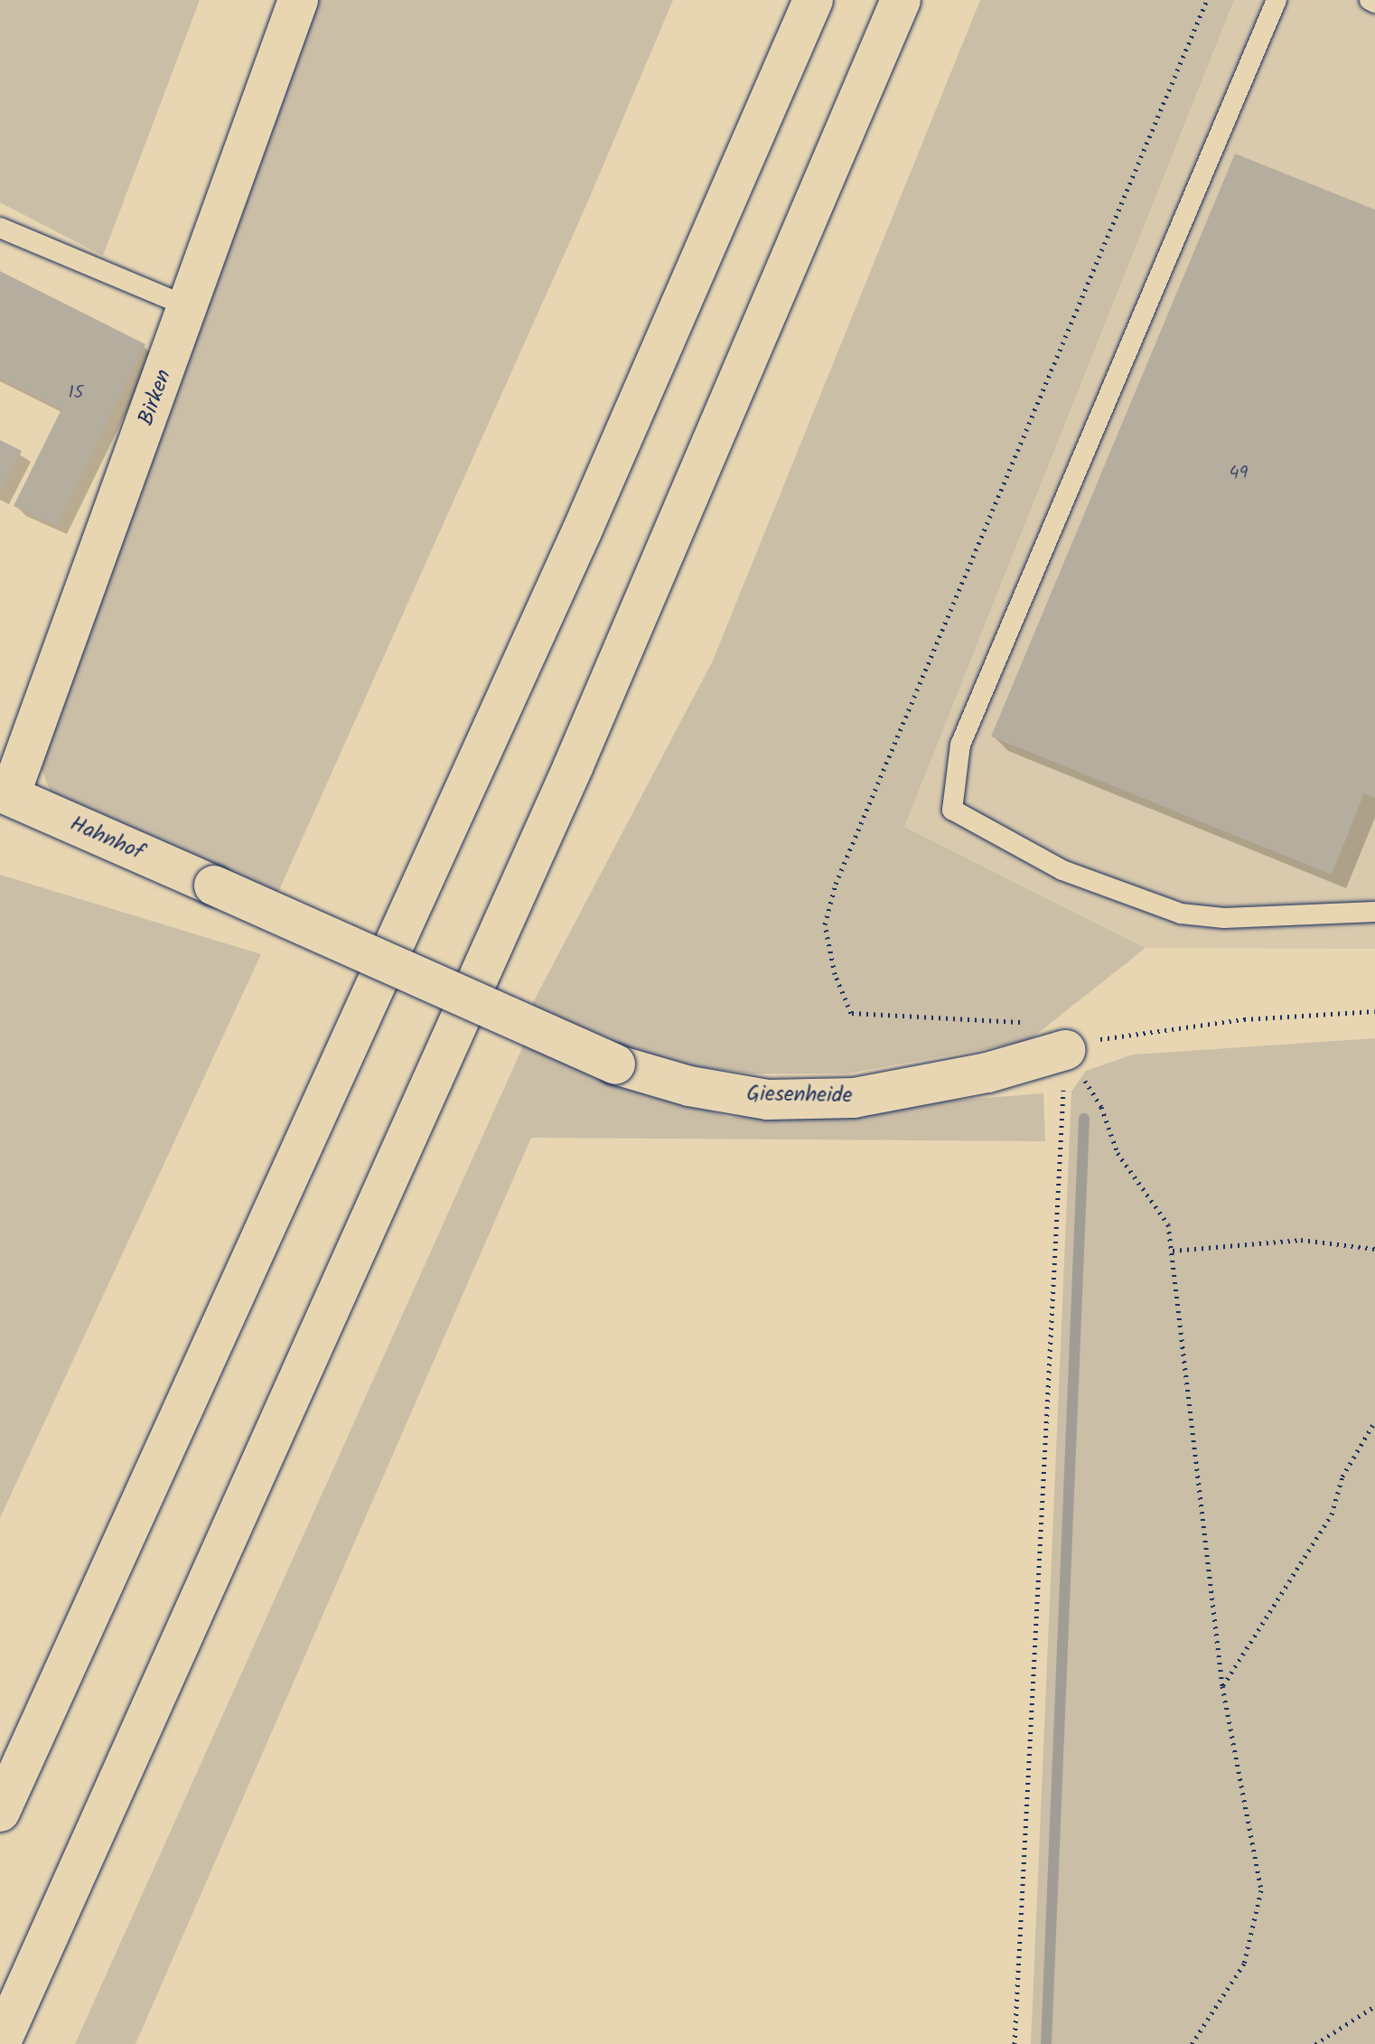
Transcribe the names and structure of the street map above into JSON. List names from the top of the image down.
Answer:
{
  "streets": {
    "main road": ["Birken", "Hahnhof", "Giesenheide"]
  },
  "crossings": [
    ["Birken", "Hahnhof"],
    ["Hahnhof", "Giesenheide"]
  ],
  "house_numbers": ["15", "49"]
}
